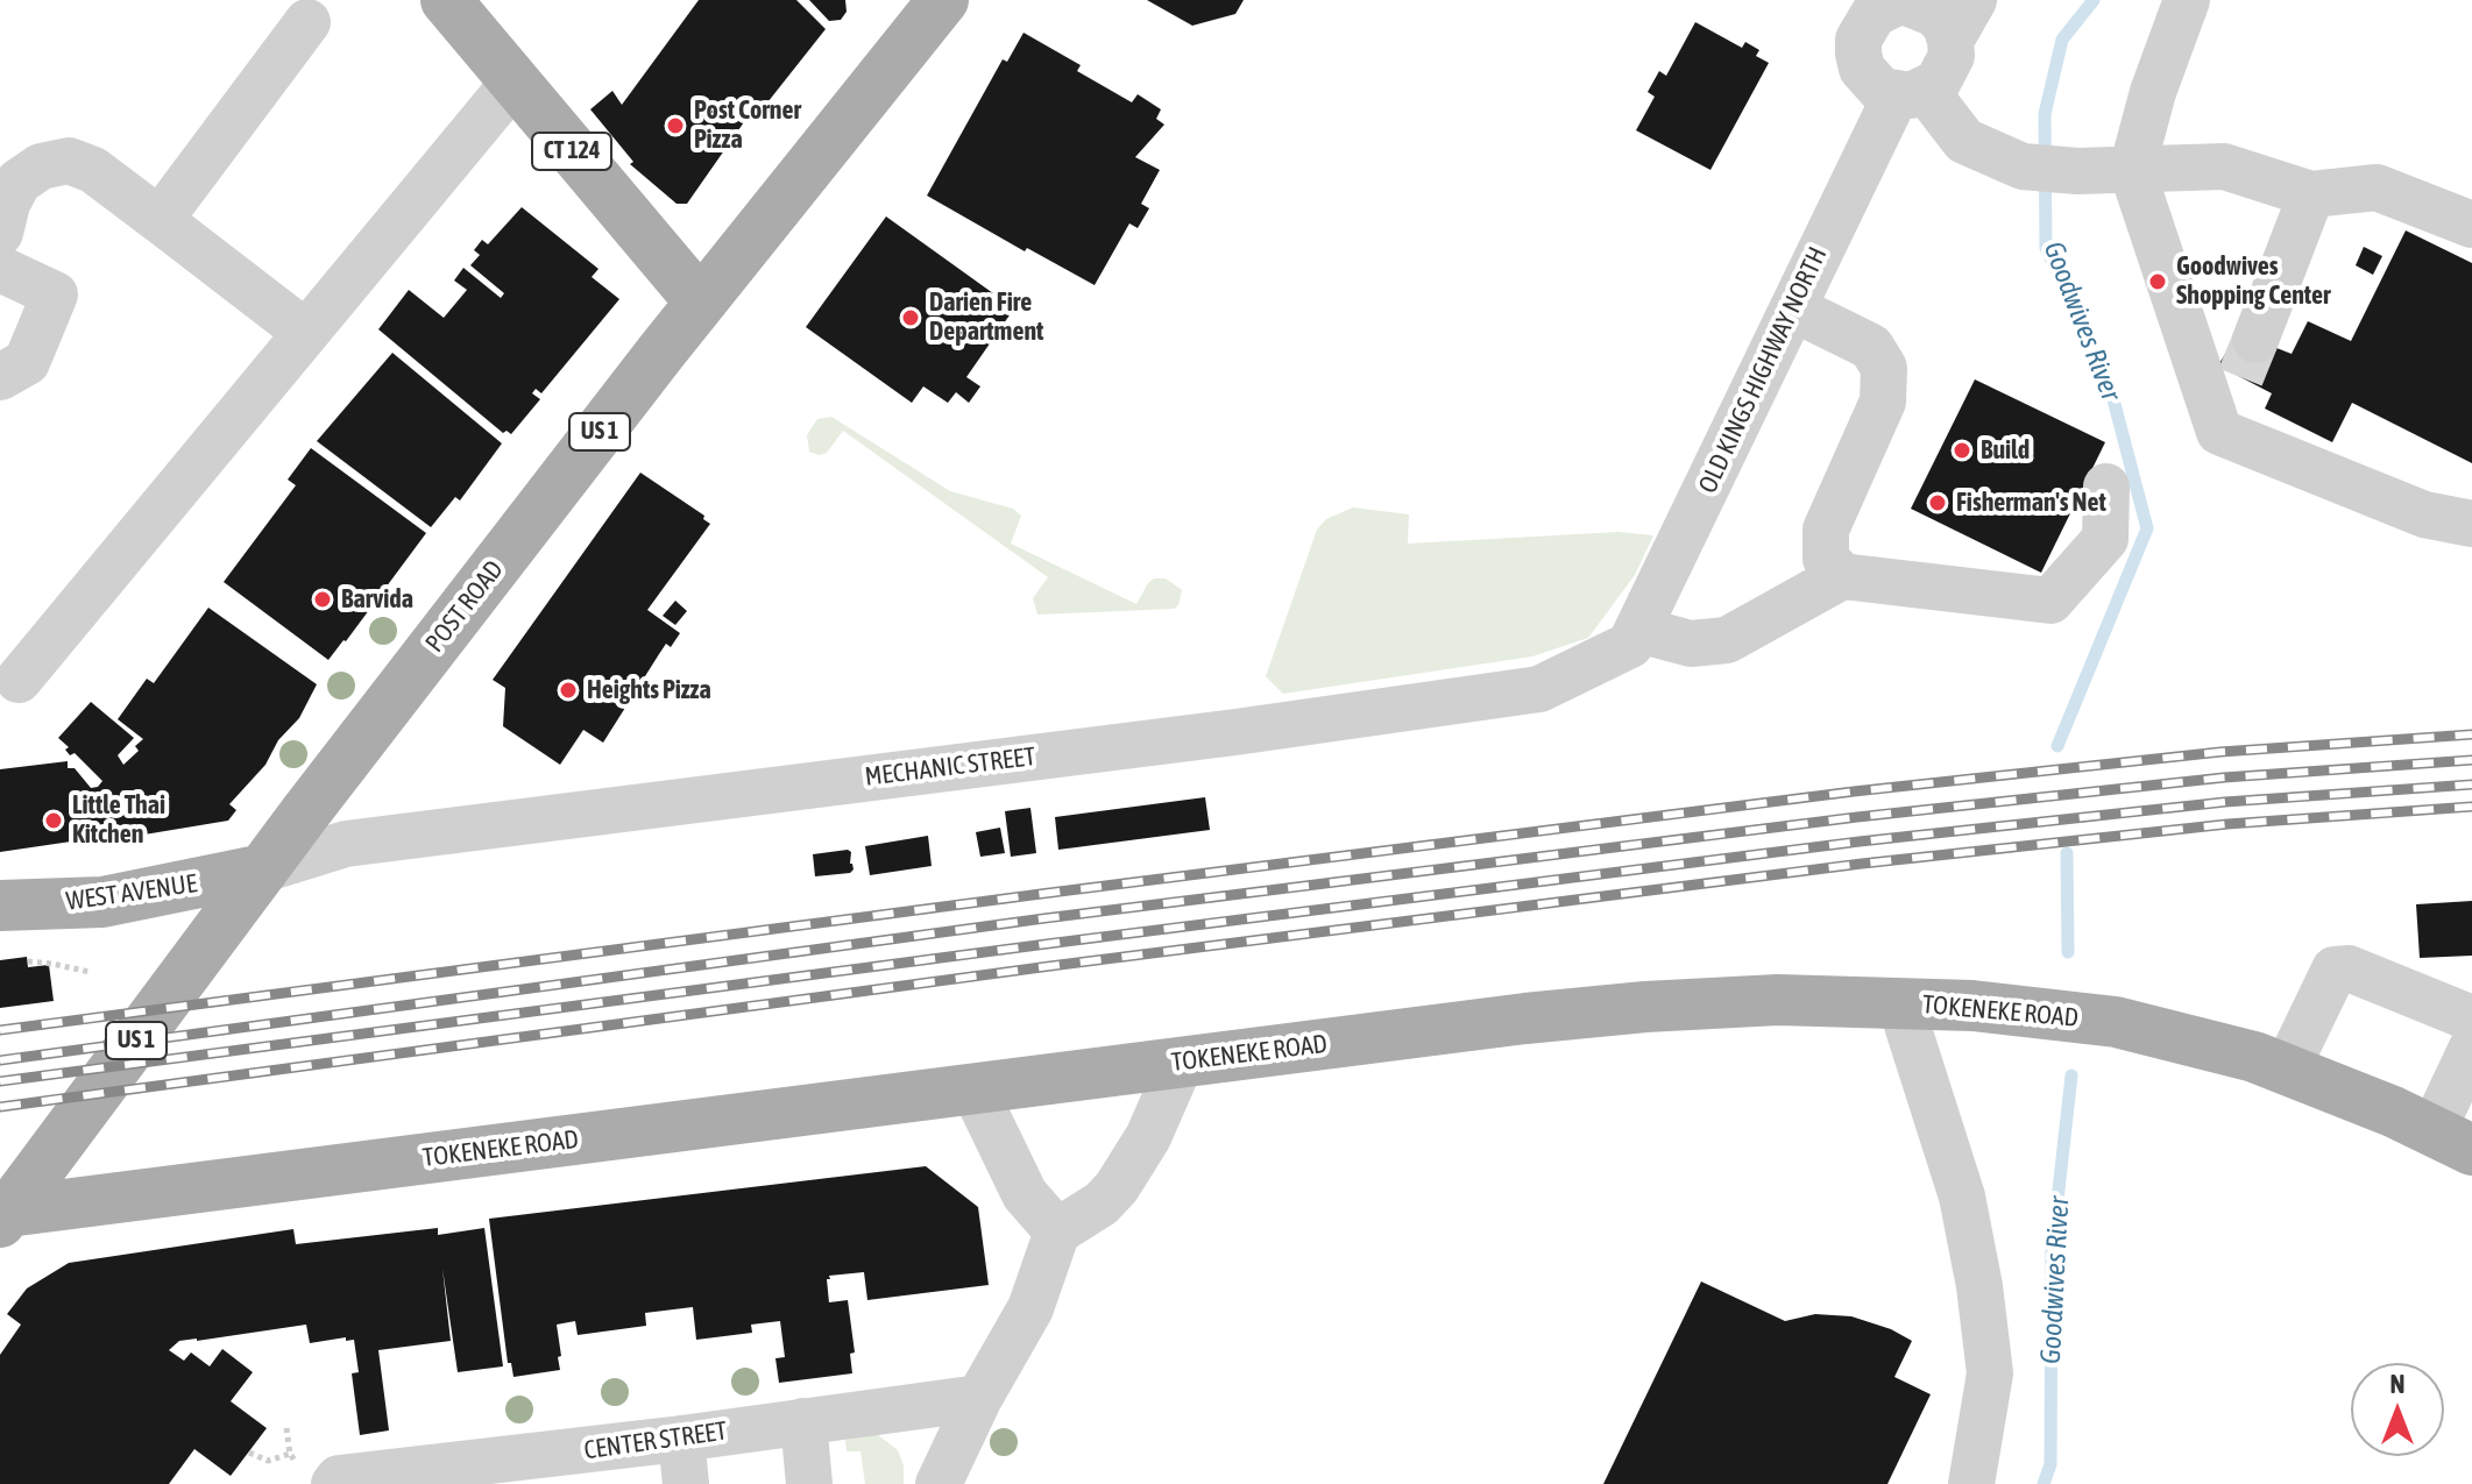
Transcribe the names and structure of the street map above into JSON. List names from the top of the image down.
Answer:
{
  "streets": {
    "main road": [
      "CT 124",
      "US 1",
      "POST ROAD",
      "WEST AVENUE",
      "TOKENEKE ROAD"
    ],
    "street": ["OLD KINGS HIGHWAY NORTH", "MECHANIC STREET", "CENTER STREET"]
  },
  "crossings": [
    ["CT 124", "POST ROAD"],
    ["OLD KINGS HIGHWAY NORTH", "MECHANIC STREET"],
    ["POST ROAD", "MECHANIC STREET"],
    ["POST ROAD", "WEST AVENUE"],
    ["POST ROAD", "TOKENEKE ROAD"],
    ["MECHANIC STREET", "WEST AVENUE"]
  ],
  "water": ["Goodwives River"],
  "places": [
    "Post Corner Pizza",
    "Goodwives Shopping Center",
    "Darien Fire Department",
    "Build",
    "Fisherman's Net",
    "Barvida",
    "Heights Pizza",
    "Little Thai Kitchen"
  ],
  "north": "top"
}
